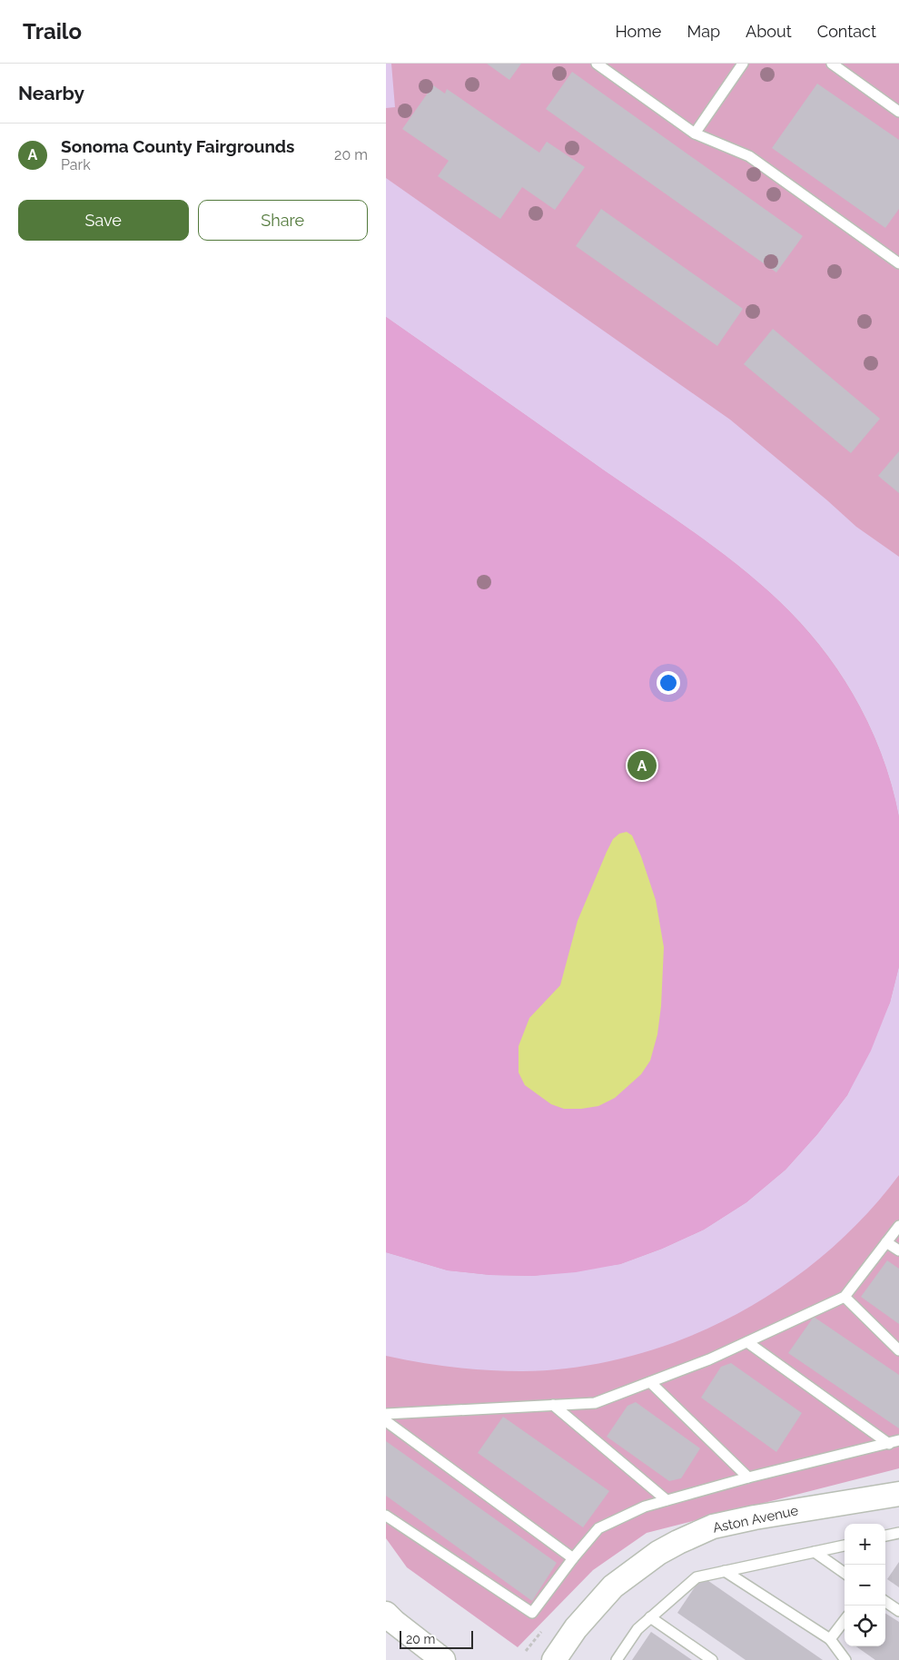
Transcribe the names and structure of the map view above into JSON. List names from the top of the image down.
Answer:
{
  "streets": {
    "street": ["Aston Avenue"]
  },
  "scale_bar": "20 m",
  "page": {
    "header": "Trailo",
    "nav": [
      "Home",
      "Map",
      "About",
      "Contact"
    ],
    "heading": "Nearby",
    "list": [
      {
        "mark": "A",
        "name": "Sonoma County Fairgrounds",
        "note": "Park",
        "value": "20 m"
      }
    ],
    "buttons": ["Save", "Share"],
    "pins": "A",
    "map_buttons": ["+", "−"],
    "scale": "20 m"
  }
}
